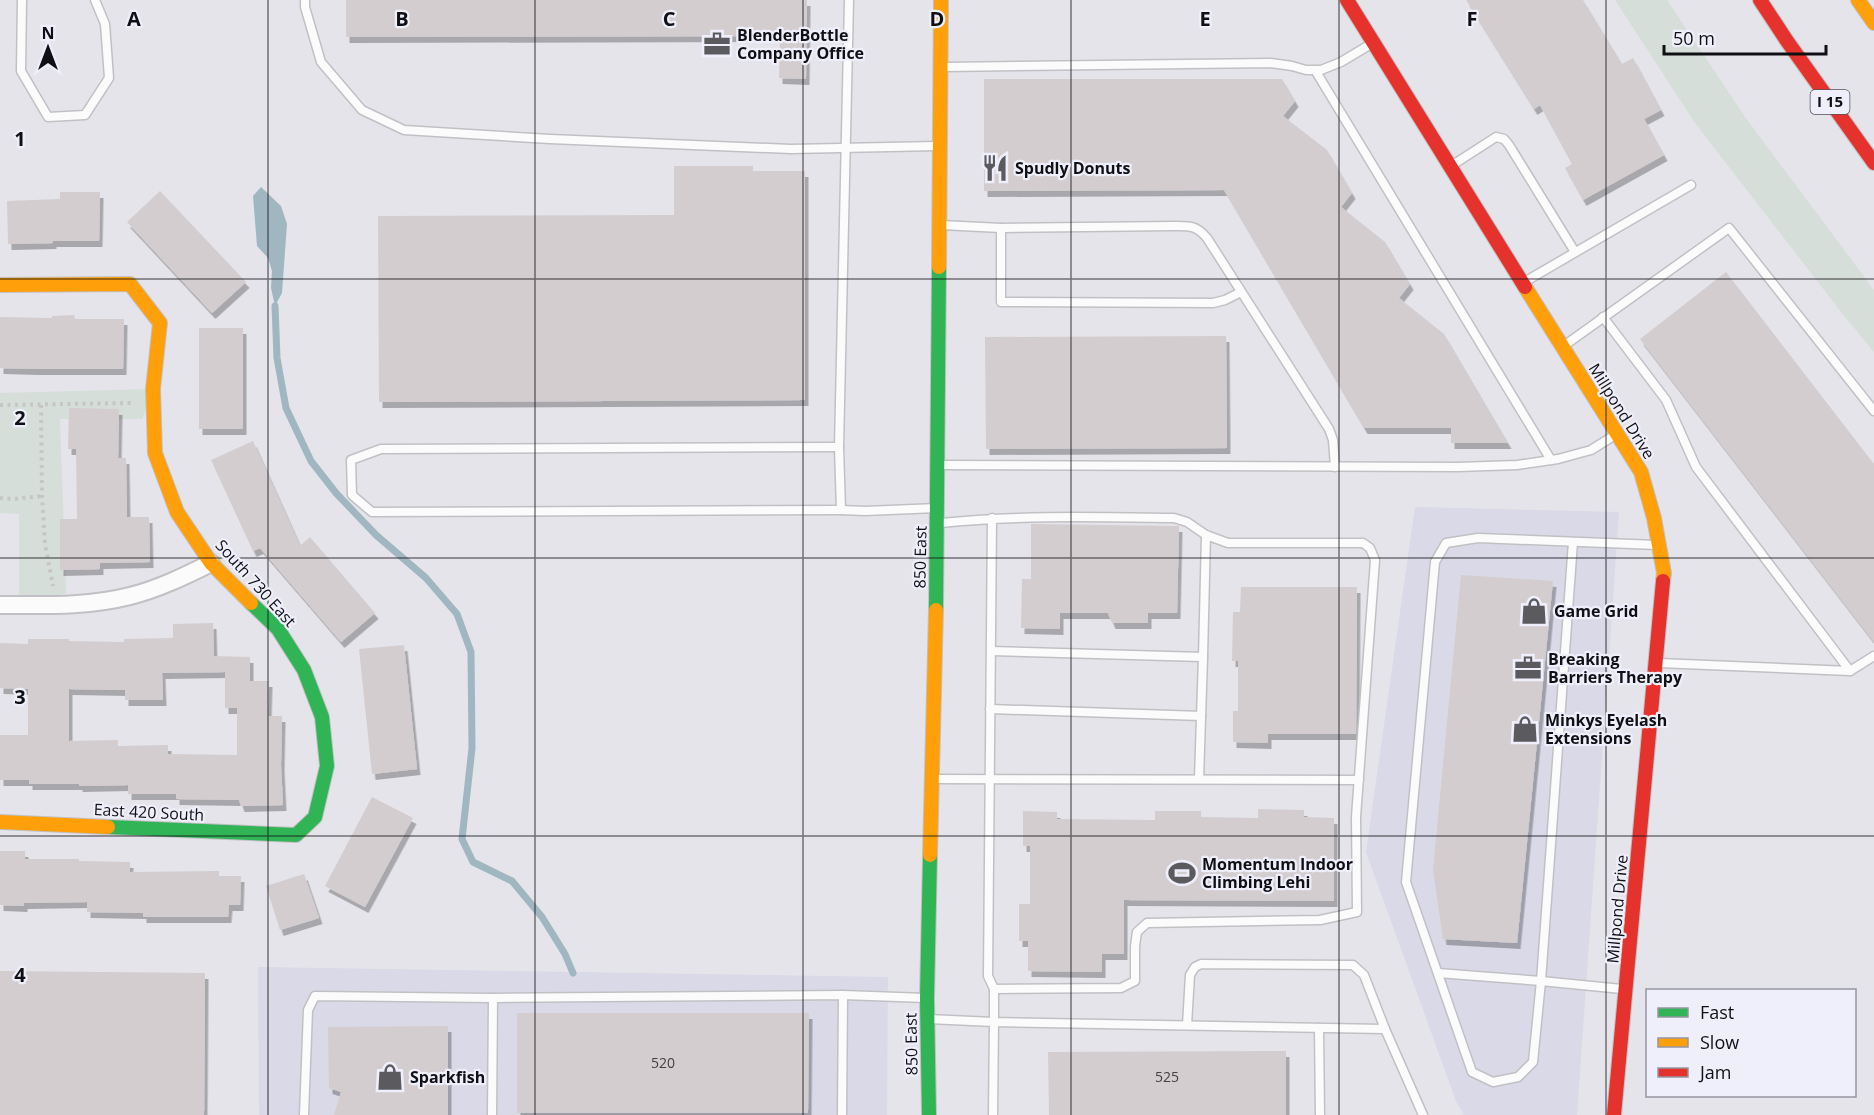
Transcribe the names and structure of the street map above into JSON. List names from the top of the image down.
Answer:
{
  "streets": {
    "main road": [
      "I 15",
      "Millpond Drive",
      "850 East",
      "South 730 East",
      "East 420 South"
    ]
  },
  "crossings": [
    ["South 730 East", "East 420 South"]
  ],
  "places": {
    "office": ["BlenderBottle Company Office", "Breaking Barriers Therapy"],
    "restaurant": ["Spudly Donuts"],
    "shop": ["Game Grid", "Minkys Eyelash Extensions", "Sparkfish"],
    "sports": ["Momentum Indoor Climbing Lehi"]
  },
  "house_numbers": ["520", "525"],
  "legend": ["Fast", "Slow", "Jam"],
  "scale_bar": "50 m",
  "north": "top",
  "grid": {
    "columns": [
      "A",
      "B",
      "C",
      "D",
      "E",
      "F"
    ],
    "rows": [
      "1",
      "2",
      "3",
      "4"
    ]
  }
}
